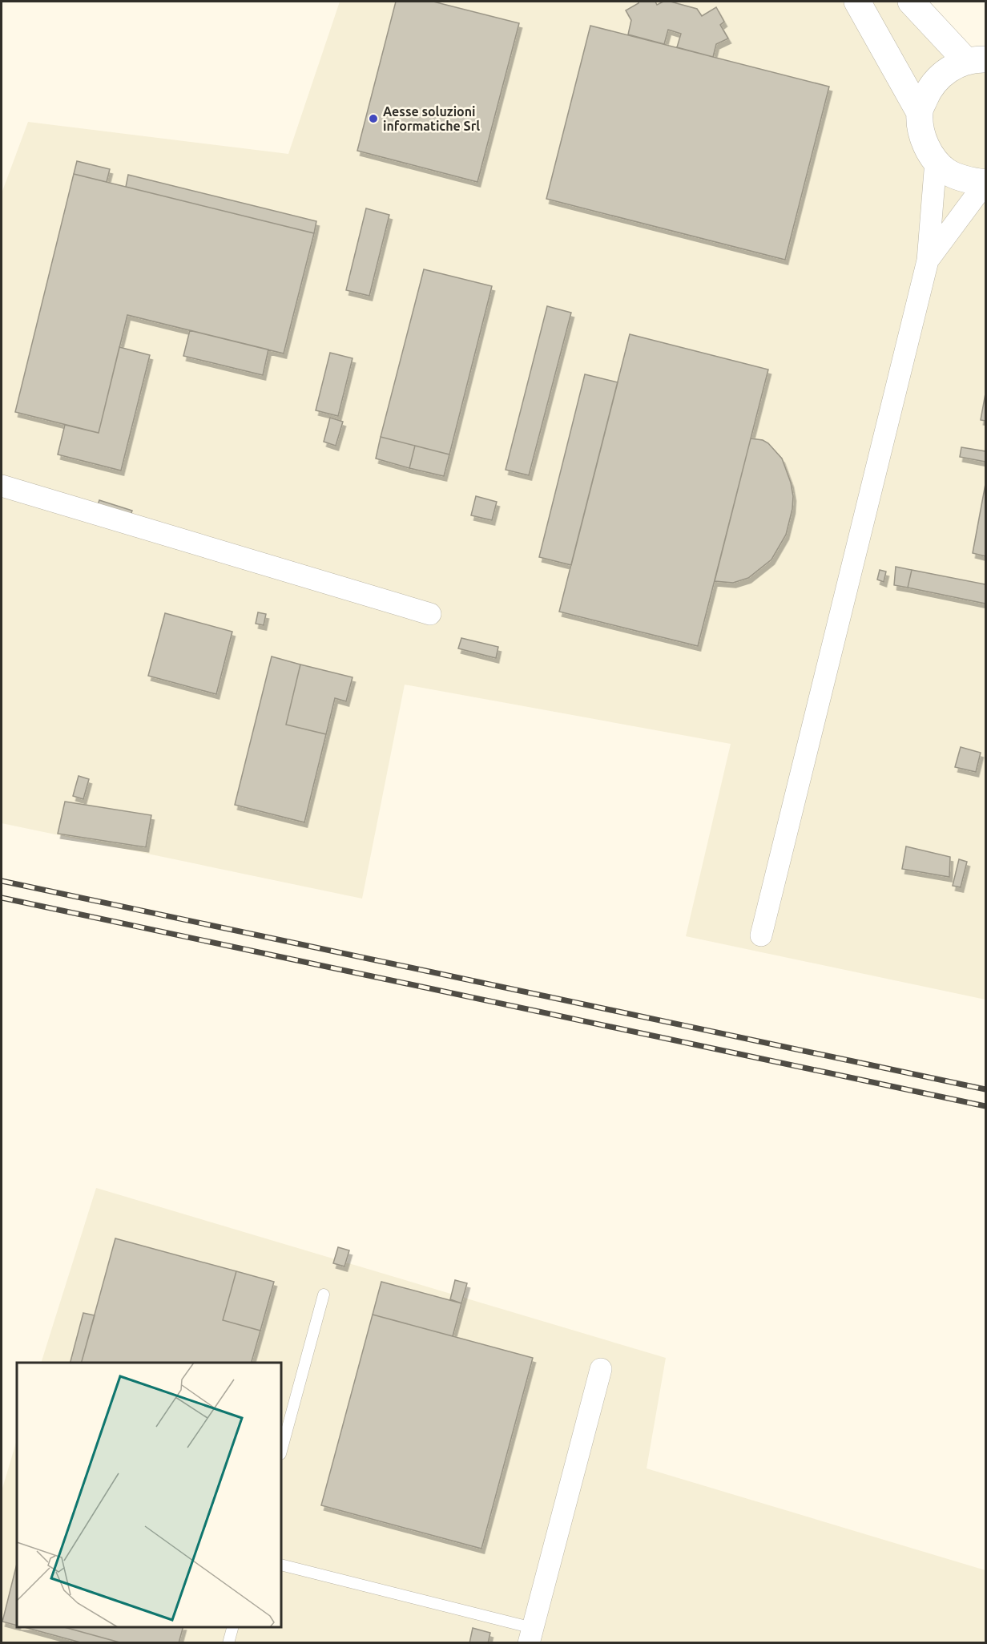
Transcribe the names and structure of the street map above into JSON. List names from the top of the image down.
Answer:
{
  "places": ["Aesse soluzioni informatiche Srl"]
}
